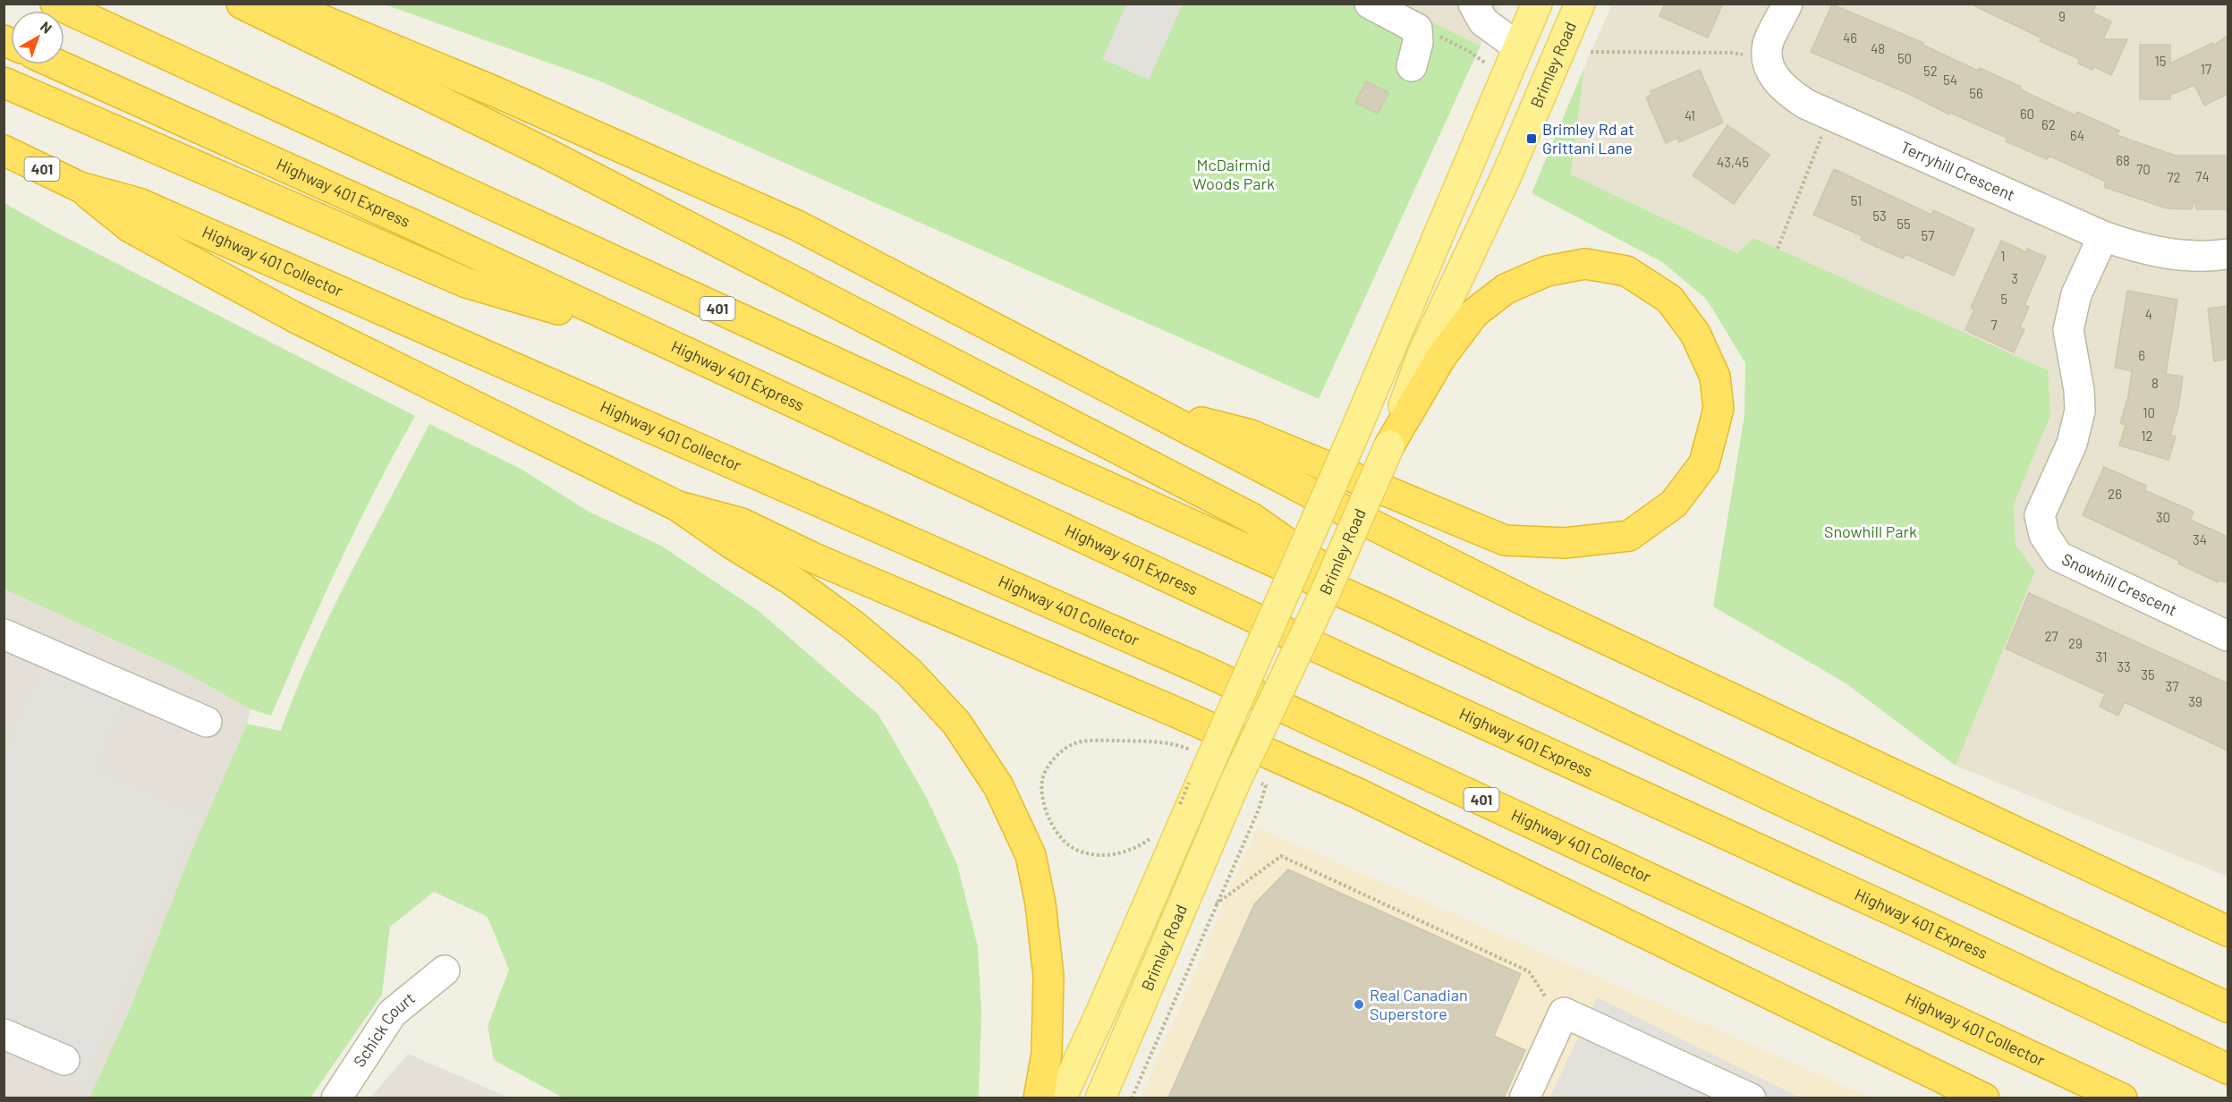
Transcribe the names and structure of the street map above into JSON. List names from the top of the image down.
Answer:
{
  "streets": {
    "highway": ["401", "Highway 401 Express", "Highway 401 Collector"],
    "main road": ["Brimley Road"],
    "street": ["Terryhill Crescent", "Snowhill Crescent", "Schick Court"]
  },
  "crossings": [
    ["Terryhill Crescent", "Snowhill Crescent"]
  ],
  "parks": ["McDairmid Woods Park", "Snowhill Park"],
  "places": {
    "transit": ["Brimley Rd at Grittani Lane"],
    "other": ["Real Canadian Superstore"]
  },
  "house_numbers": [
    "9",
    "46",
    "48",
    "50",
    "15",
    "17",
    "52",
    "54",
    "56",
    "60",
    "41",
    "62",
    "64",
    "68",
    "43,45",
    "70",
    "74",
    "72",
    "51",
    "53",
    "55",
    "57",
    "1",
    "3",
    "5",
    "4",
    "7",
    "6",
    "8",
    "10",
    "12",
    "26",
    "30",
    "34",
    "27",
    "29",
    "31",
    "33",
    "35",
    "37",
    "39"
  ],
  "north": "top right"
}
